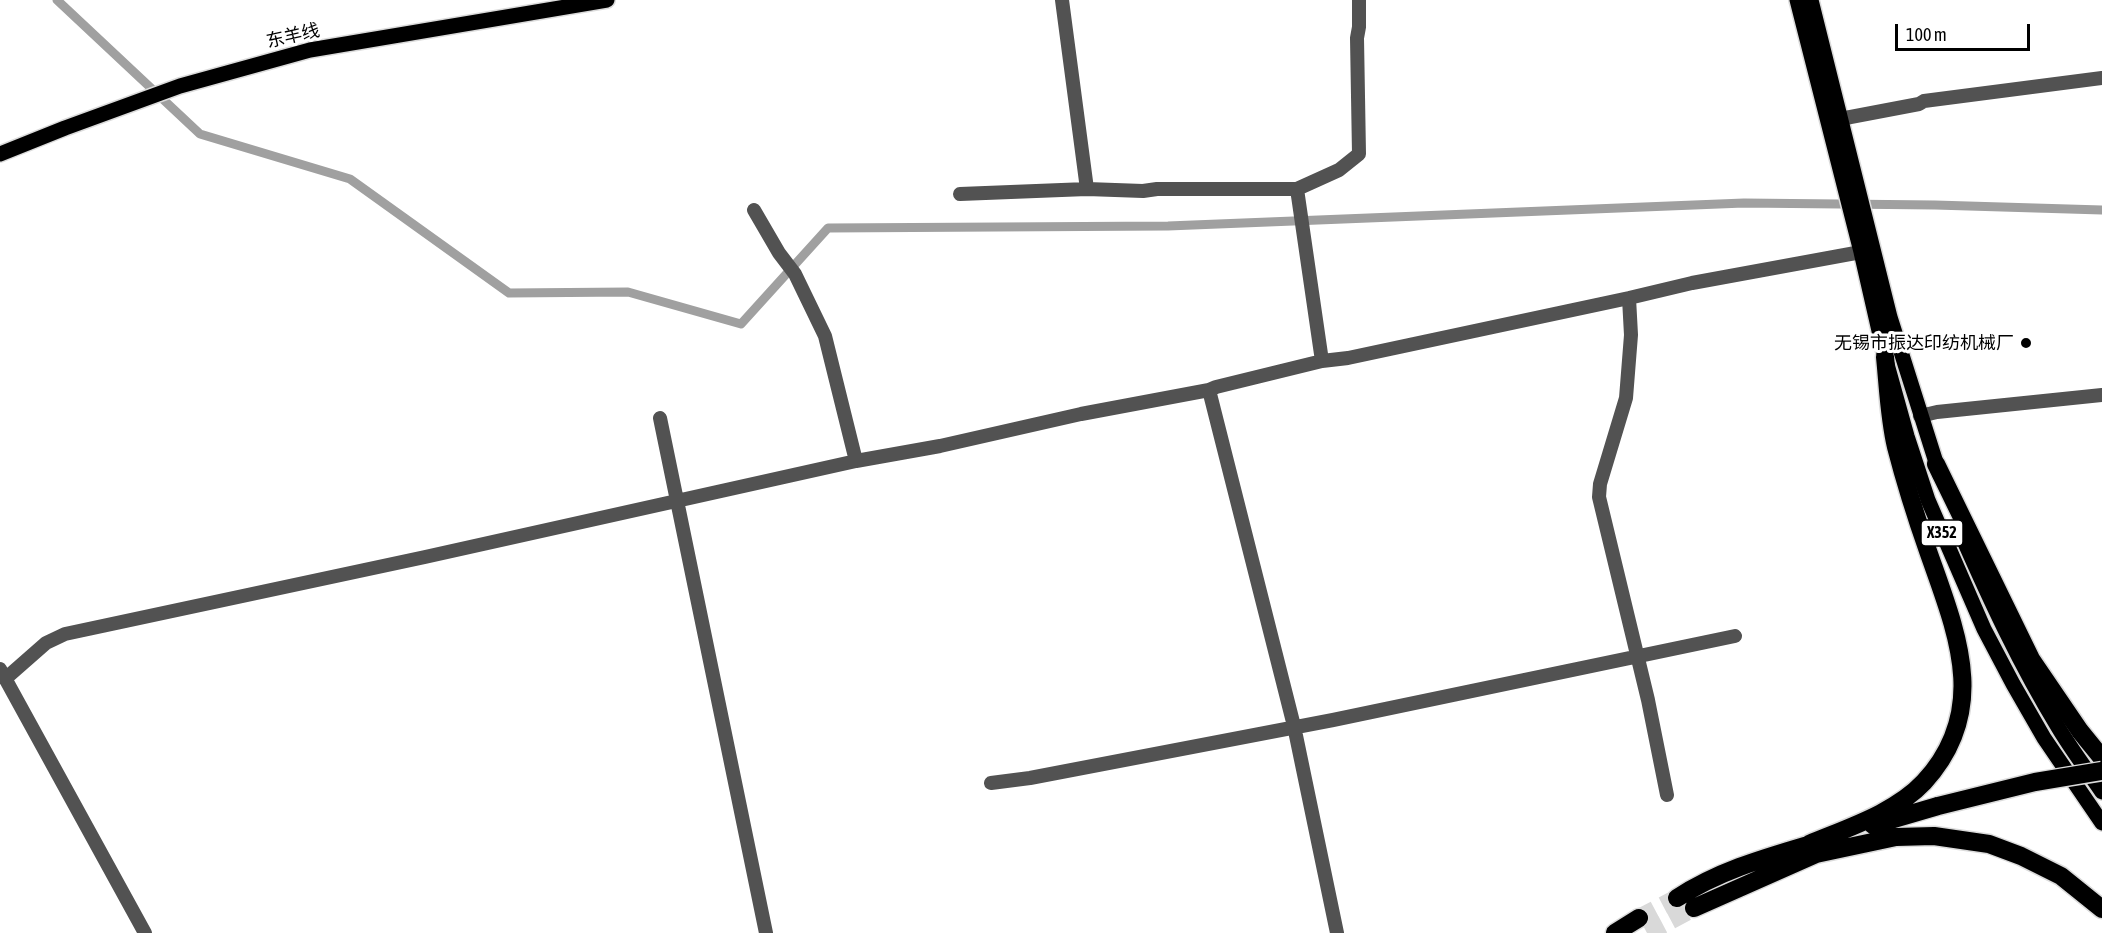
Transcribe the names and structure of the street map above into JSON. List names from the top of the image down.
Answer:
{
  "streets": {
    "main road": ["东羊线", "X352"]
  },
  "places": ["无锡市振达印纺机械厂"],
  "scale_bar": "100 m"
}
